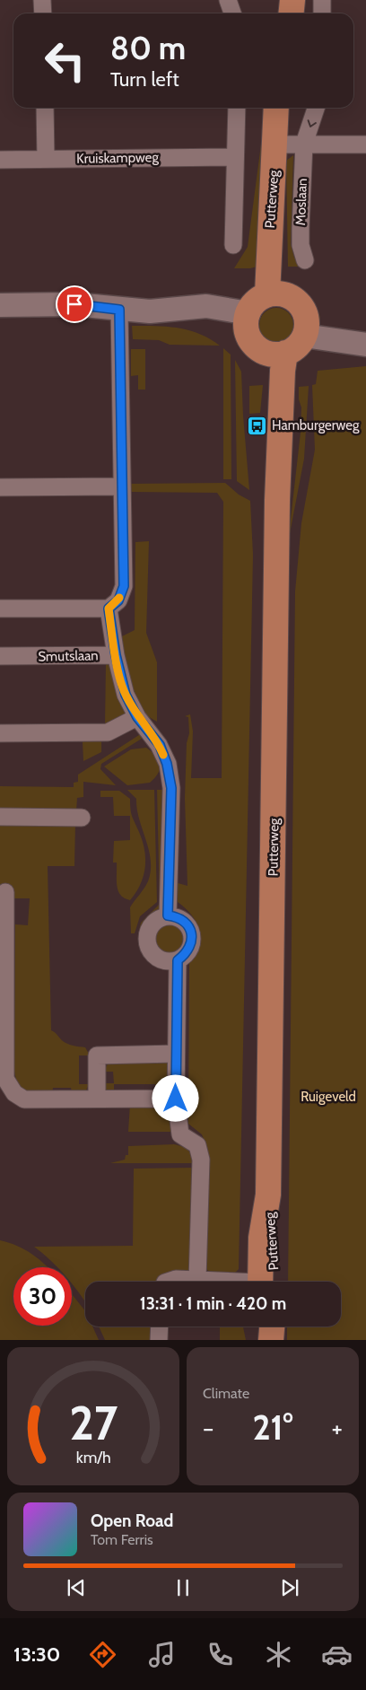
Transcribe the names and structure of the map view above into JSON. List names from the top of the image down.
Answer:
{
  "streets": {
    "main road": ["Putterweg"],
    "street": ["Kruiskampweg", "Moslaan", "Smutslaan"]
  },
  "crossings": [
    ["Putterweg", "Moslaan"]
  ],
  "parks": ["Ruigeveld"],
  "places": {
    "bus stop": ["Hamburgerweg"]
  },
  "page": {
    "turn": ["80 m", "Turn left"],
    "limit": "30",
    "trip": "13:31 · 1 min · 420 m",
    "tile": "Climate",
    "heat": ["−", "21°", "+"],
    "song": ["Open Road", "Tom Ferris"],
    "tabs": "13:30",
    "gauge": ["27", "km/h"]
  }
}
